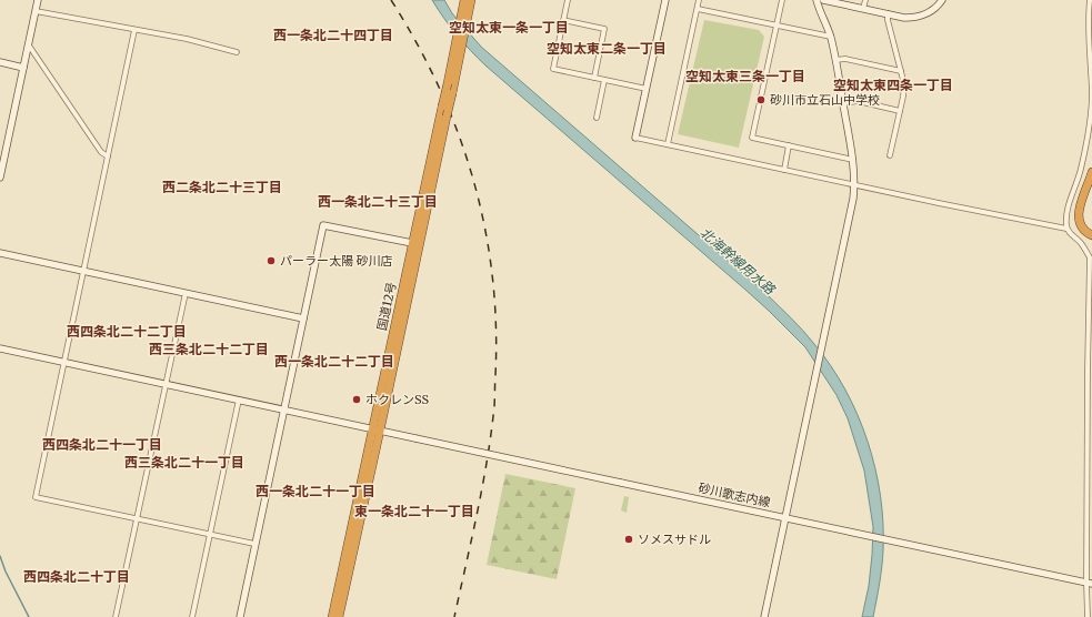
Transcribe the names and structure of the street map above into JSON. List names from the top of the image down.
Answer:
{
  "streets": {
    "highway": ["国道12号"],
    "street": ["砂川歌志内線"]
  },
  "crossings": [
    ["国道12号", "砂川歌志内線"]
  ],
  "districts": [
    "空知太東一条一丁目",
    "西一条北二十四丁目",
    "空知太東二条一丁目",
    "空知太東三条一丁目",
    "空知太東四条一丁目",
    "西二条北二十三丁目",
    "西一条北二十三丁目",
    "西四条北二十二丁目",
    "西三条北二十二丁目",
    "西一条北二十二丁目",
    "西四条北二十一丁目",
    "西三条北二十一丁目",
    "西一条北二十一丁目",
    "東一条北二十一丁目",
    "西四条北二十丁目"
  ],
  "water": ["北海幹線用水路"],
  "places": [
    "砂川市立石山中学校",
    "パーラー太陽 砂川店",
    "ホクレンSS",
    "ソメスサドル"
  ]
}
